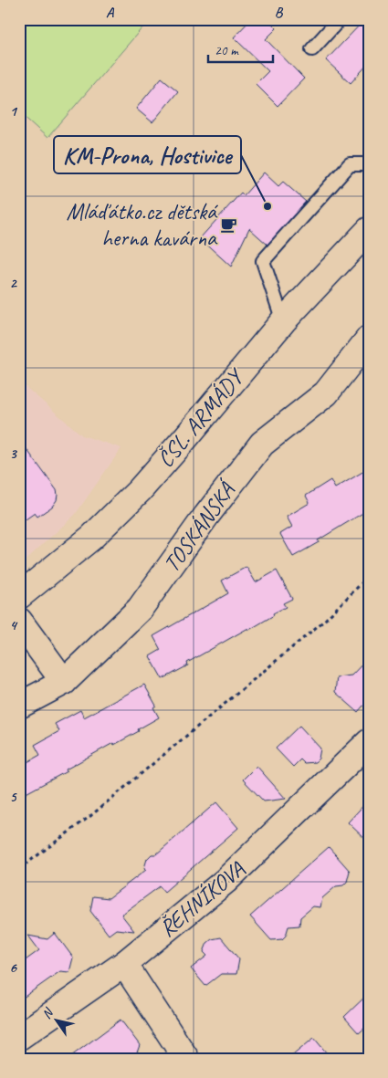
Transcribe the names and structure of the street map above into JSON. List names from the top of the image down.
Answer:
{
  "streets": {
    "street": ["ČSL. ARMÁDY", "TOSKÁNSKÁ", "ŘEHNÍKOVA"]
  },
  "places": {
    "other": ["KM-Prona, Hostivice"],
    "cafe": ["Mláďátko.cz dětská herna kavárna"]
  },
  "scale_bar": "20 m",
  "north": "top left",
  "grid": {
    "columns": ["A", "B"],
    "rows": [
      "1",
      "2",
      "3",
      "4",
      "5",
      "6"
    ]
  }
}
